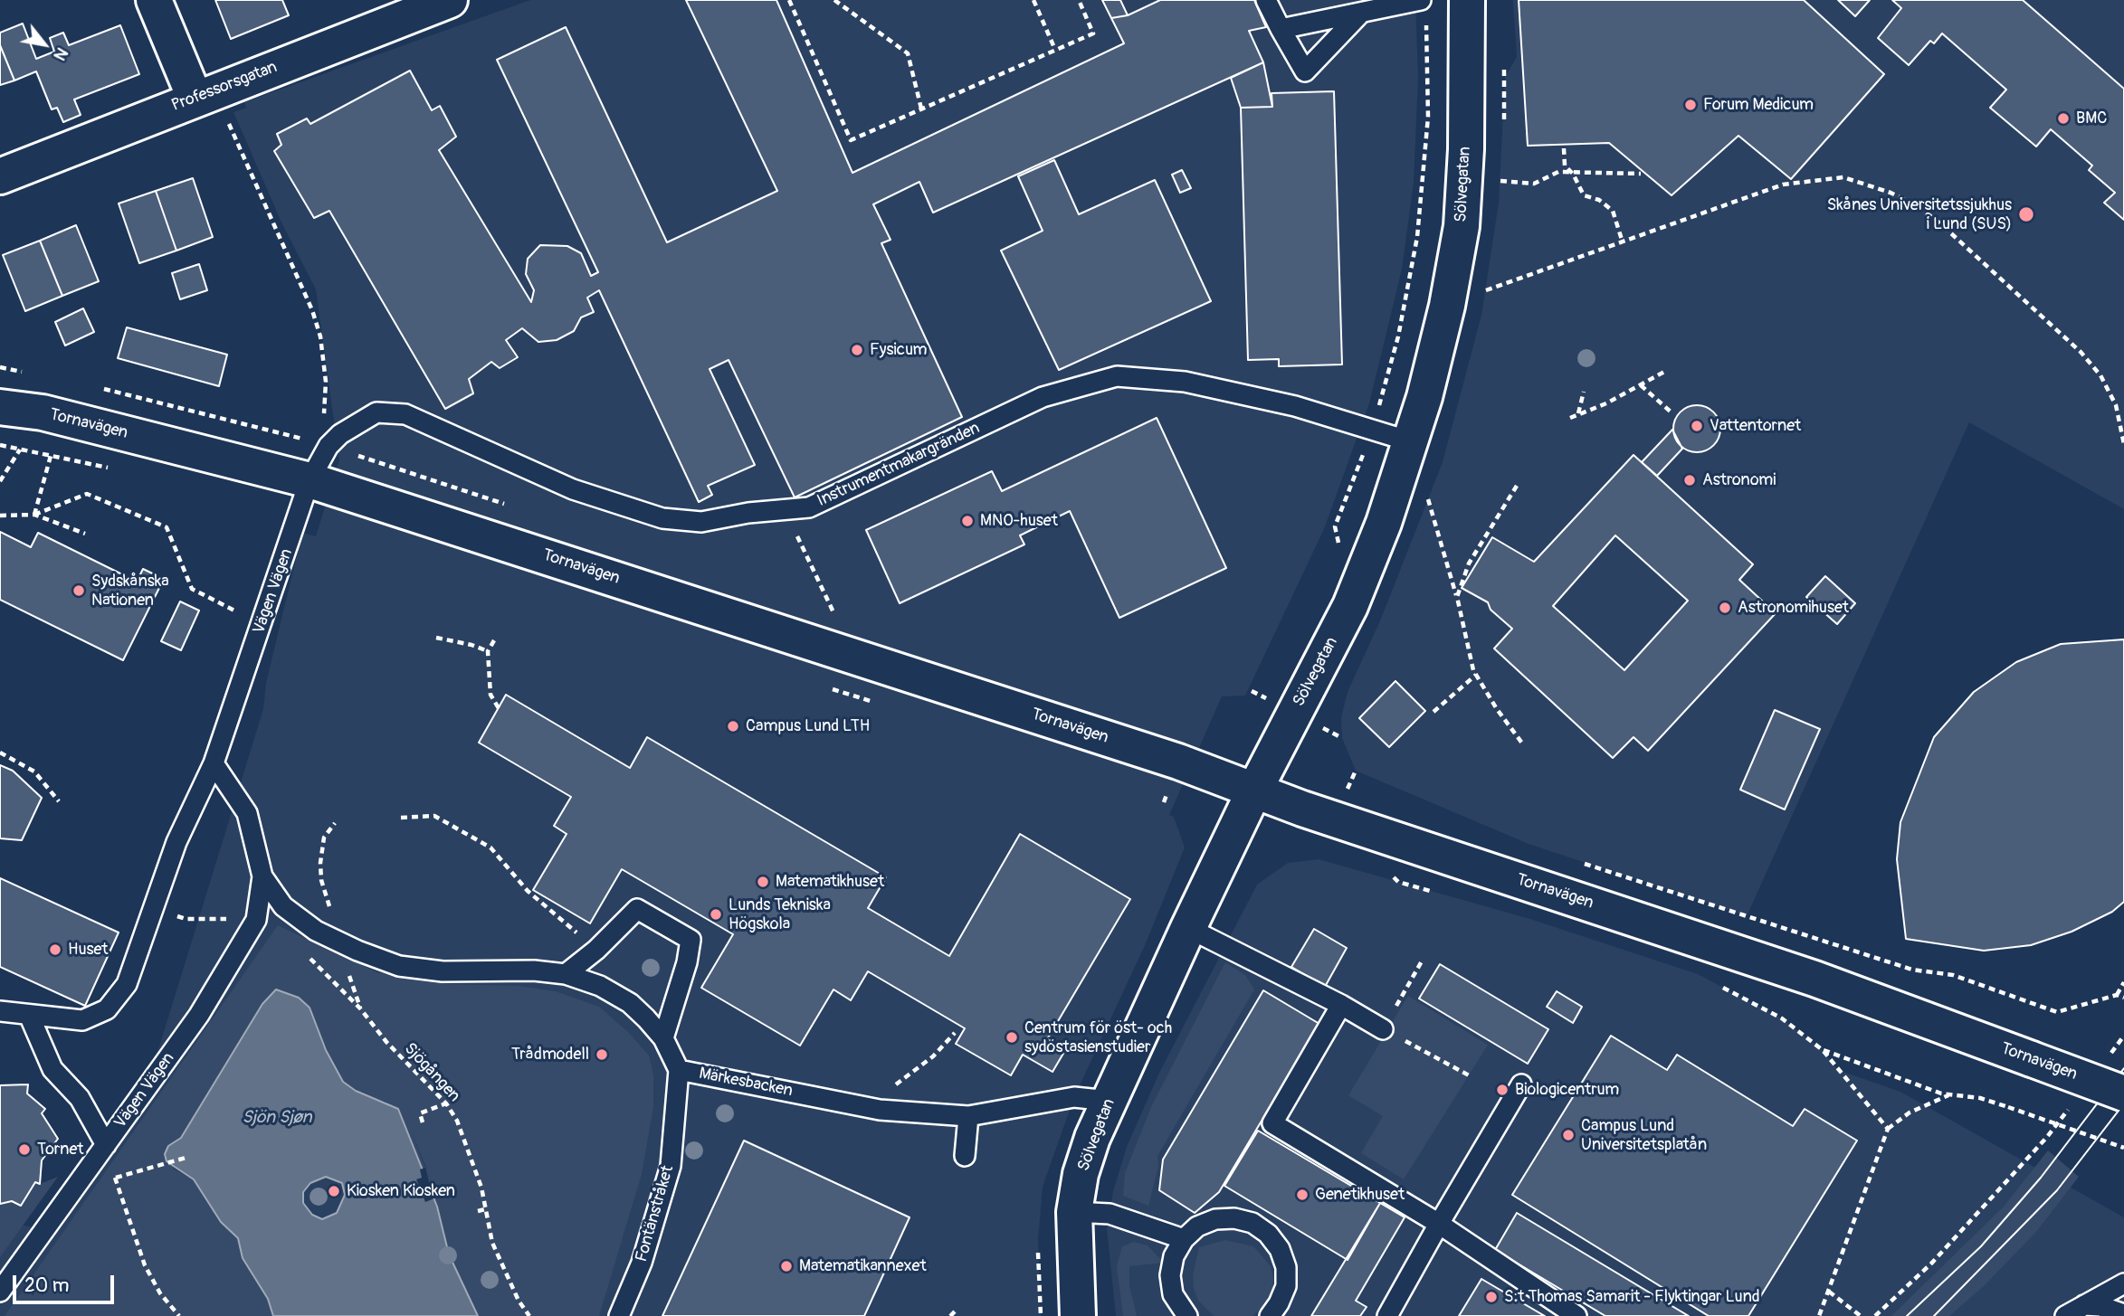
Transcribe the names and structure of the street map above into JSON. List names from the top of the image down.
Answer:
{
  "streets": {
    "main road": ["Professorsgatan", "Sölvegatan", "Tornavägen"],
    "lane": [
      "Instrumentmakargränden",
      "Vägen Vägen",
      "Märkesbacken",
      "Fontänstråket"
    ],
    "path": ["Sjögången"]
  },
  "crossings": [
    ["Sölvegatan", "Tornavägen"],
    ["Sölvegatan", "Instrumentmakargränden"],
    ["Sölvegatan", "Märkesbacken"],
    ["Tornavägen", "Instrumentmakargränden"],
    ["Tornavägen", "Vägen Vägen"],
    ["Instrumentmakargränden", "Vägen Vägen"],
    ["Vägen Vägen", "Sjögången"],
    ["Vägen Vägen", "Märkesbacken"],
    ["Sjögången", "Märkesbacken"],
    ["Märkesbacken", "Fontänstråket"]
  ],
  "water": ["Sjön Sjøn"],
  "places": [
    "Forum Medicum",
    "BMC",
    "Skånes Universitetssjukhus i Lund (SUS)",
    "Fysicum",
    "Vattentornet",
    "Astronomi",
    "MNO-huset",
    "Sydskånska Nationen",
    "Astronomihuset",
    "Campus Lund LTH",
    "Matematikhuset",
    "Lunds Tekniska Högskola",
    "Huset",
    "Centrum för öst- och sydöstasienstudier",
    "Trådmodell",
    "Biologicentrum",
    "Campus Lund Universitetsplatån",
    "Tornet",
    "Kiosken Kiosken",
    "Genetikhuset",
    "Matematikannexet",
    "S:t Thomas Samarit - Flyktingar Lund"
  ],
  "scale_bar": "20 m",
  "north": "bottom right"
}
